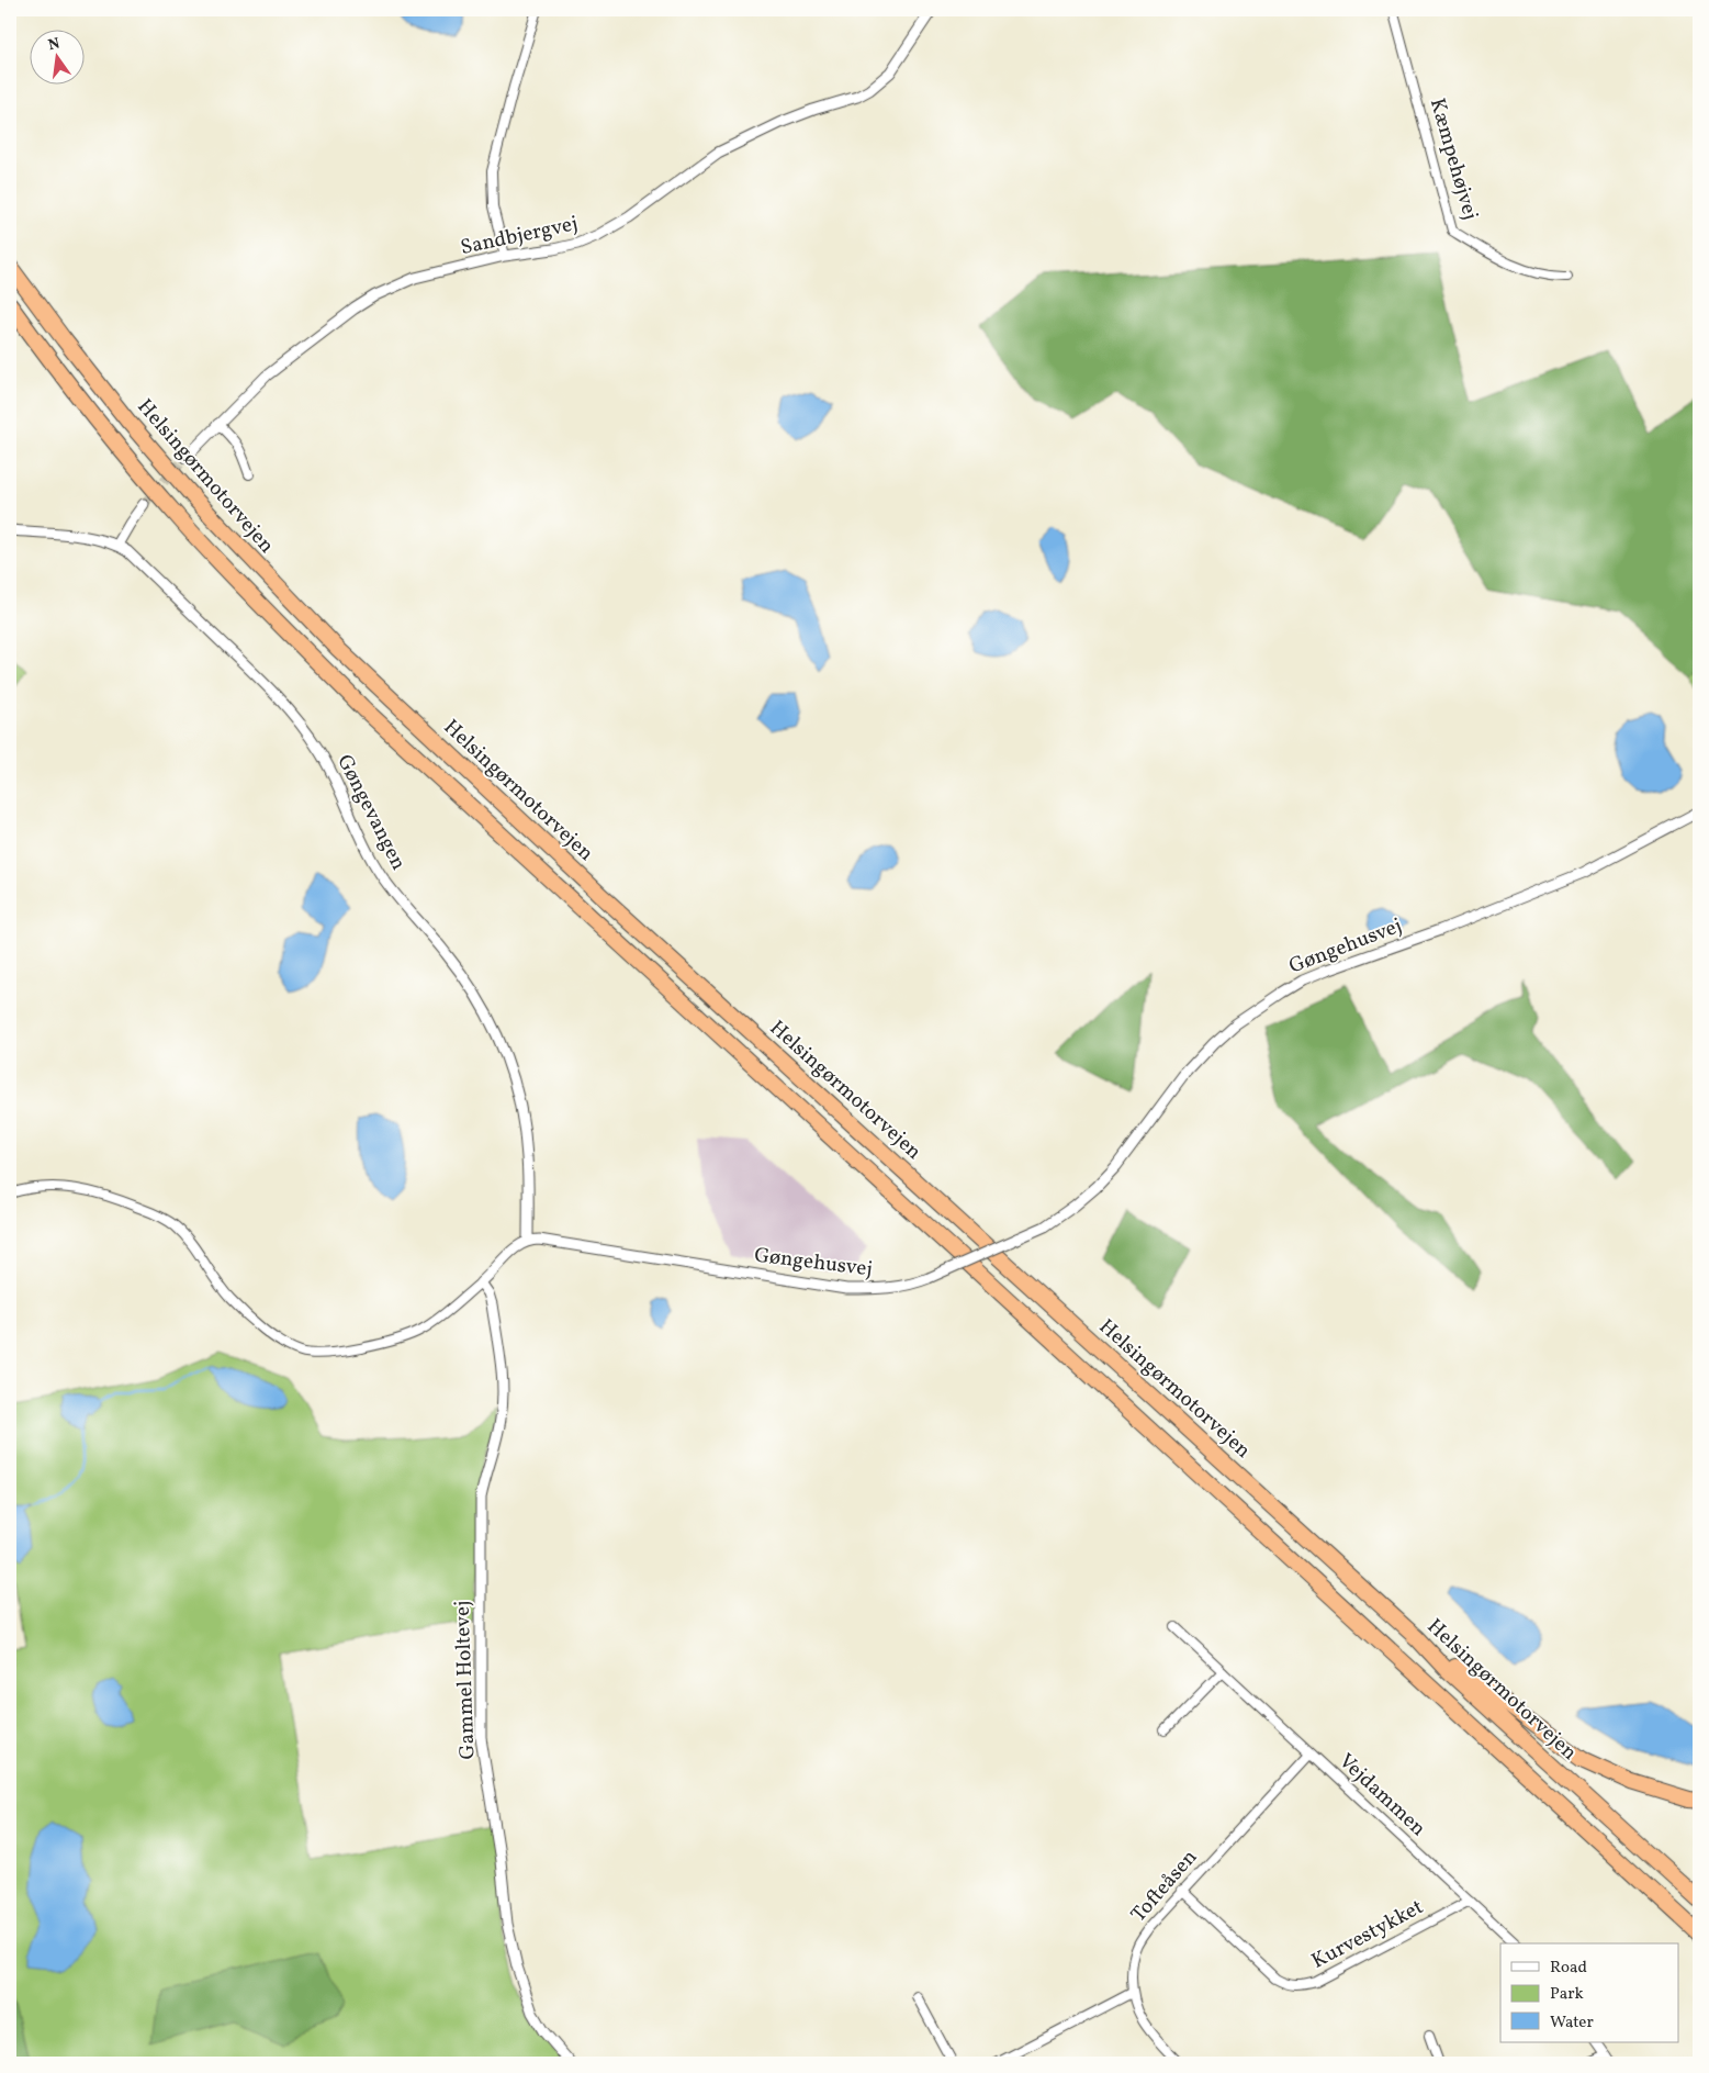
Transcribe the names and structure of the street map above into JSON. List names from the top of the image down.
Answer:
{
  "streets": {
    "highway": ["Helsingørmotorvejen"],
    "street": [
      "Kæmpehøjvej",
      "Sandbjergvej",
      "Gøngevangen",
      "Gøngehusvej",
      "Gammel Holtevej",
      "Vejdammen",
      "Tofteåsen",
      "Kurvestykket"
    ]
  },
  "crossings": [
    ["Gøngevangen", "Gøngehusvej"],
    ["Vejdammen", "Tofteåsen"],
    ["Vejdammen", "Kurvestykket"],
    ["Tofteåsen", "Kurvestykket"]
  ],
  "legend": ["Road", "Park", "Water"],
  "north": "top"
}
